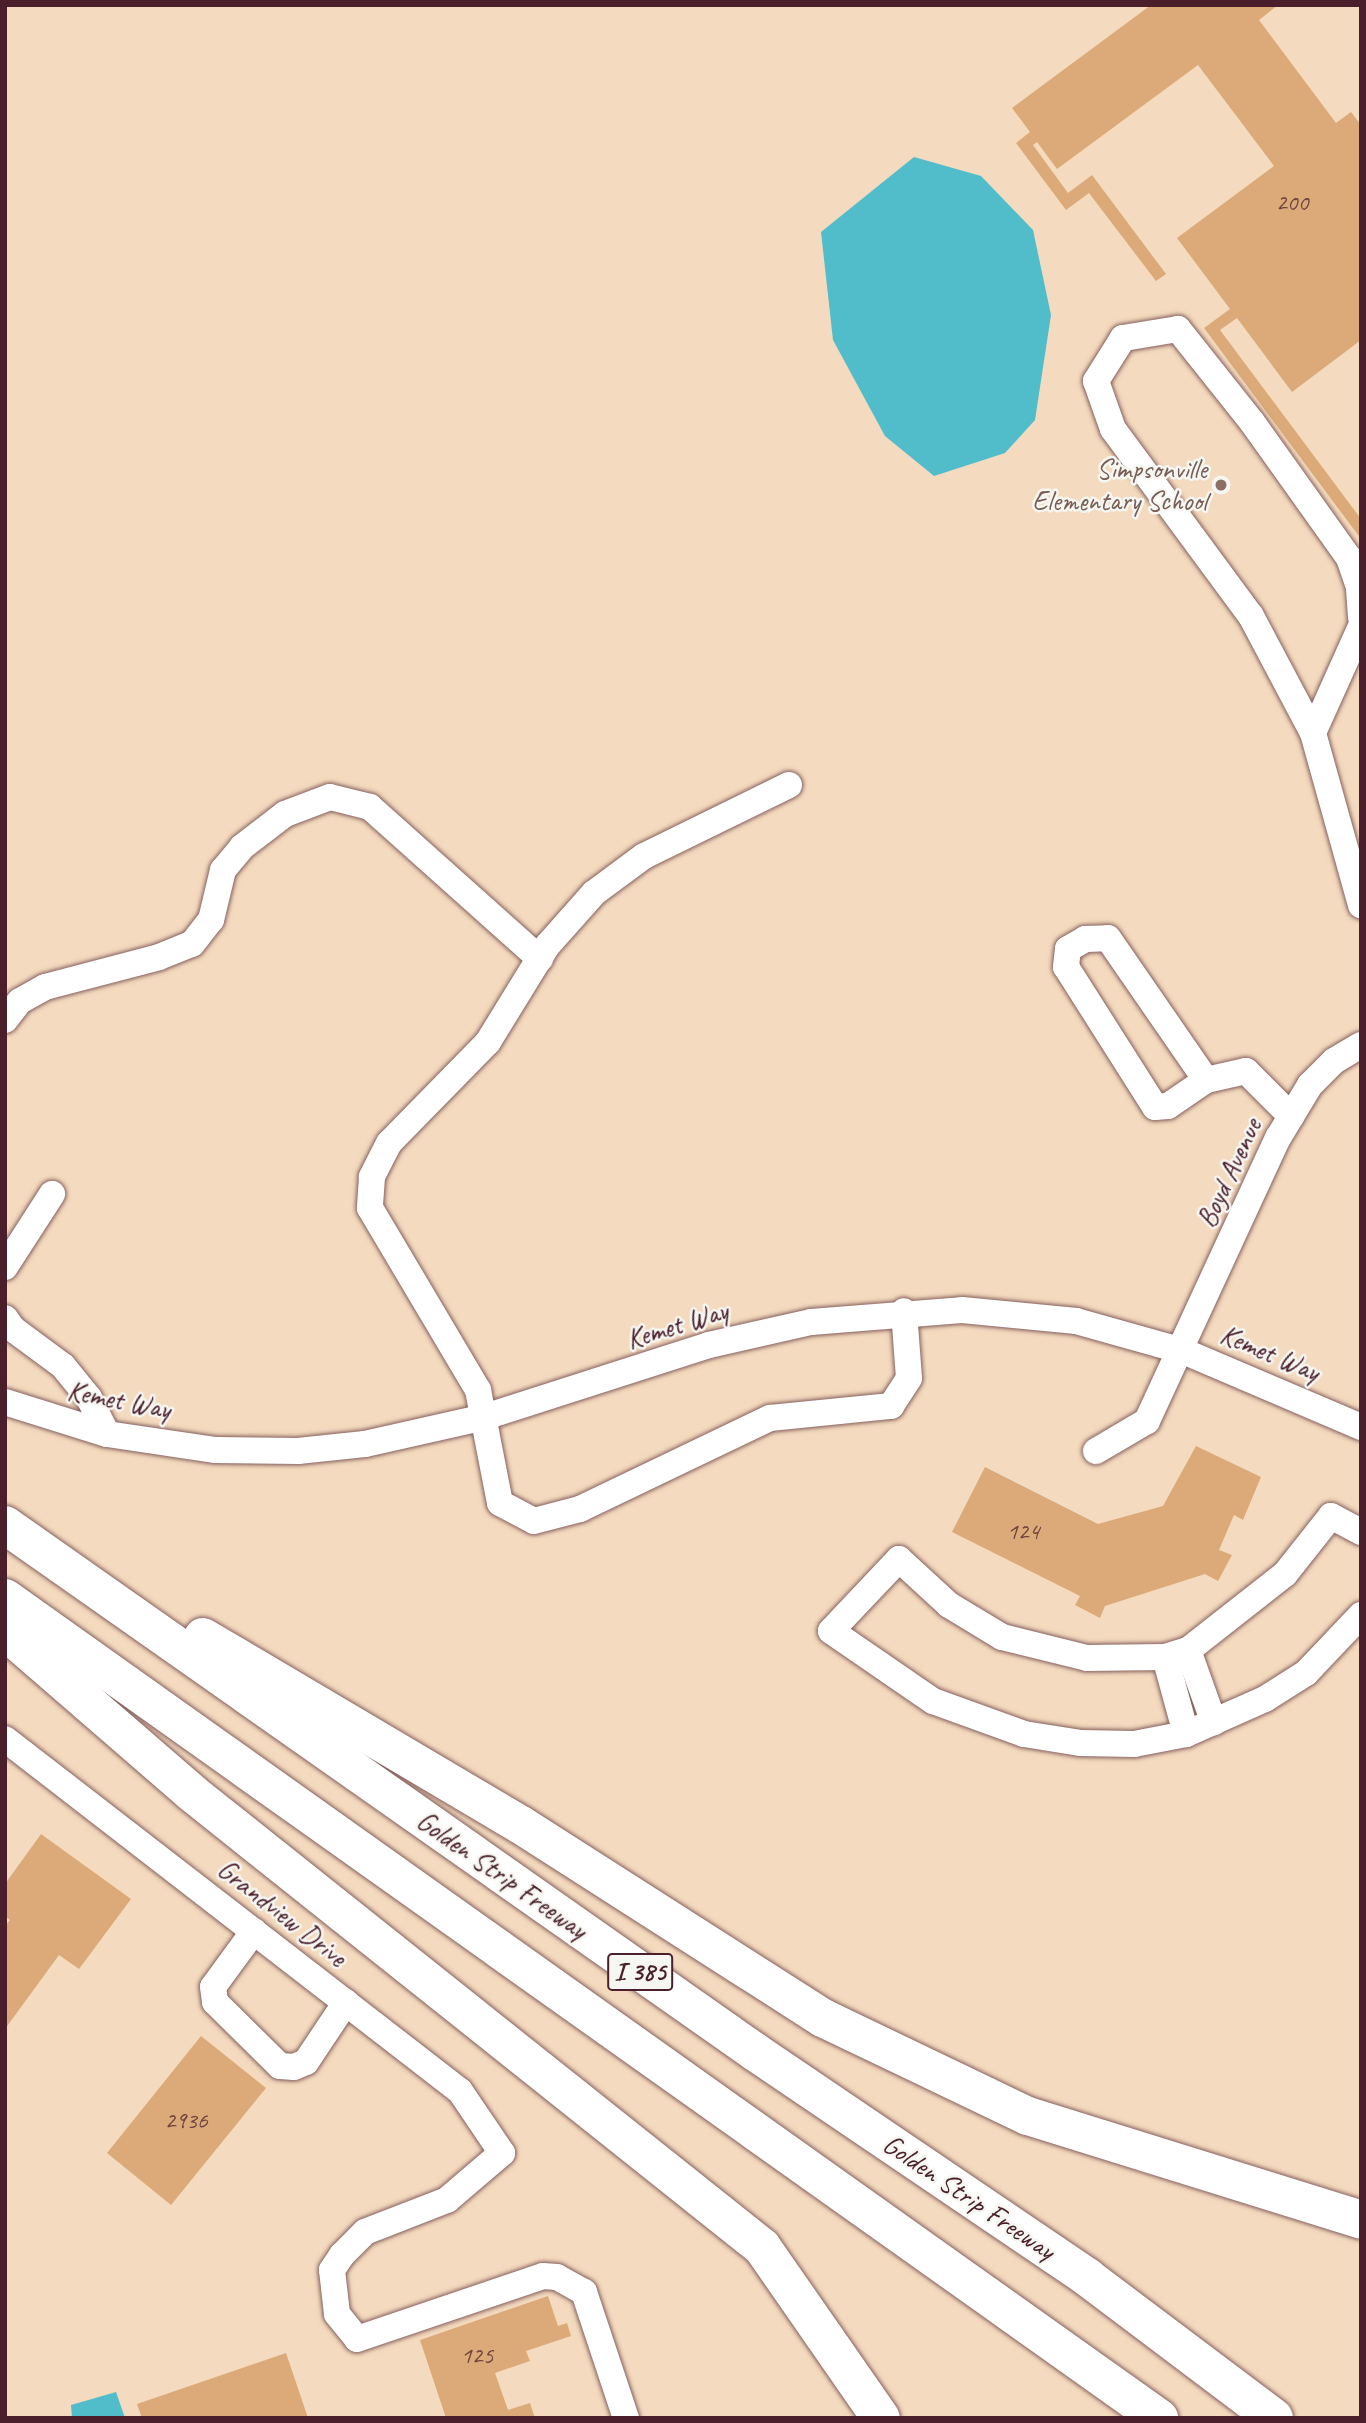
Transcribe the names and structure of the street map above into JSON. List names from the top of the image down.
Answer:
{
  "streets": {
    "highway": ["Golden Strip Freeway", "I 385"],
    "street": ["Boyd Avenue", "Kemet Way", "Grandview Drive"]
  },
  "crossings": [
    ["Boyd Avenue", "Kemet Way"]
  ],
  "places": ["Simpsonville Elementary School"],
  "house_numbers": [
    "200",
    "124",
    "2936",
    "125"
  ]
}
